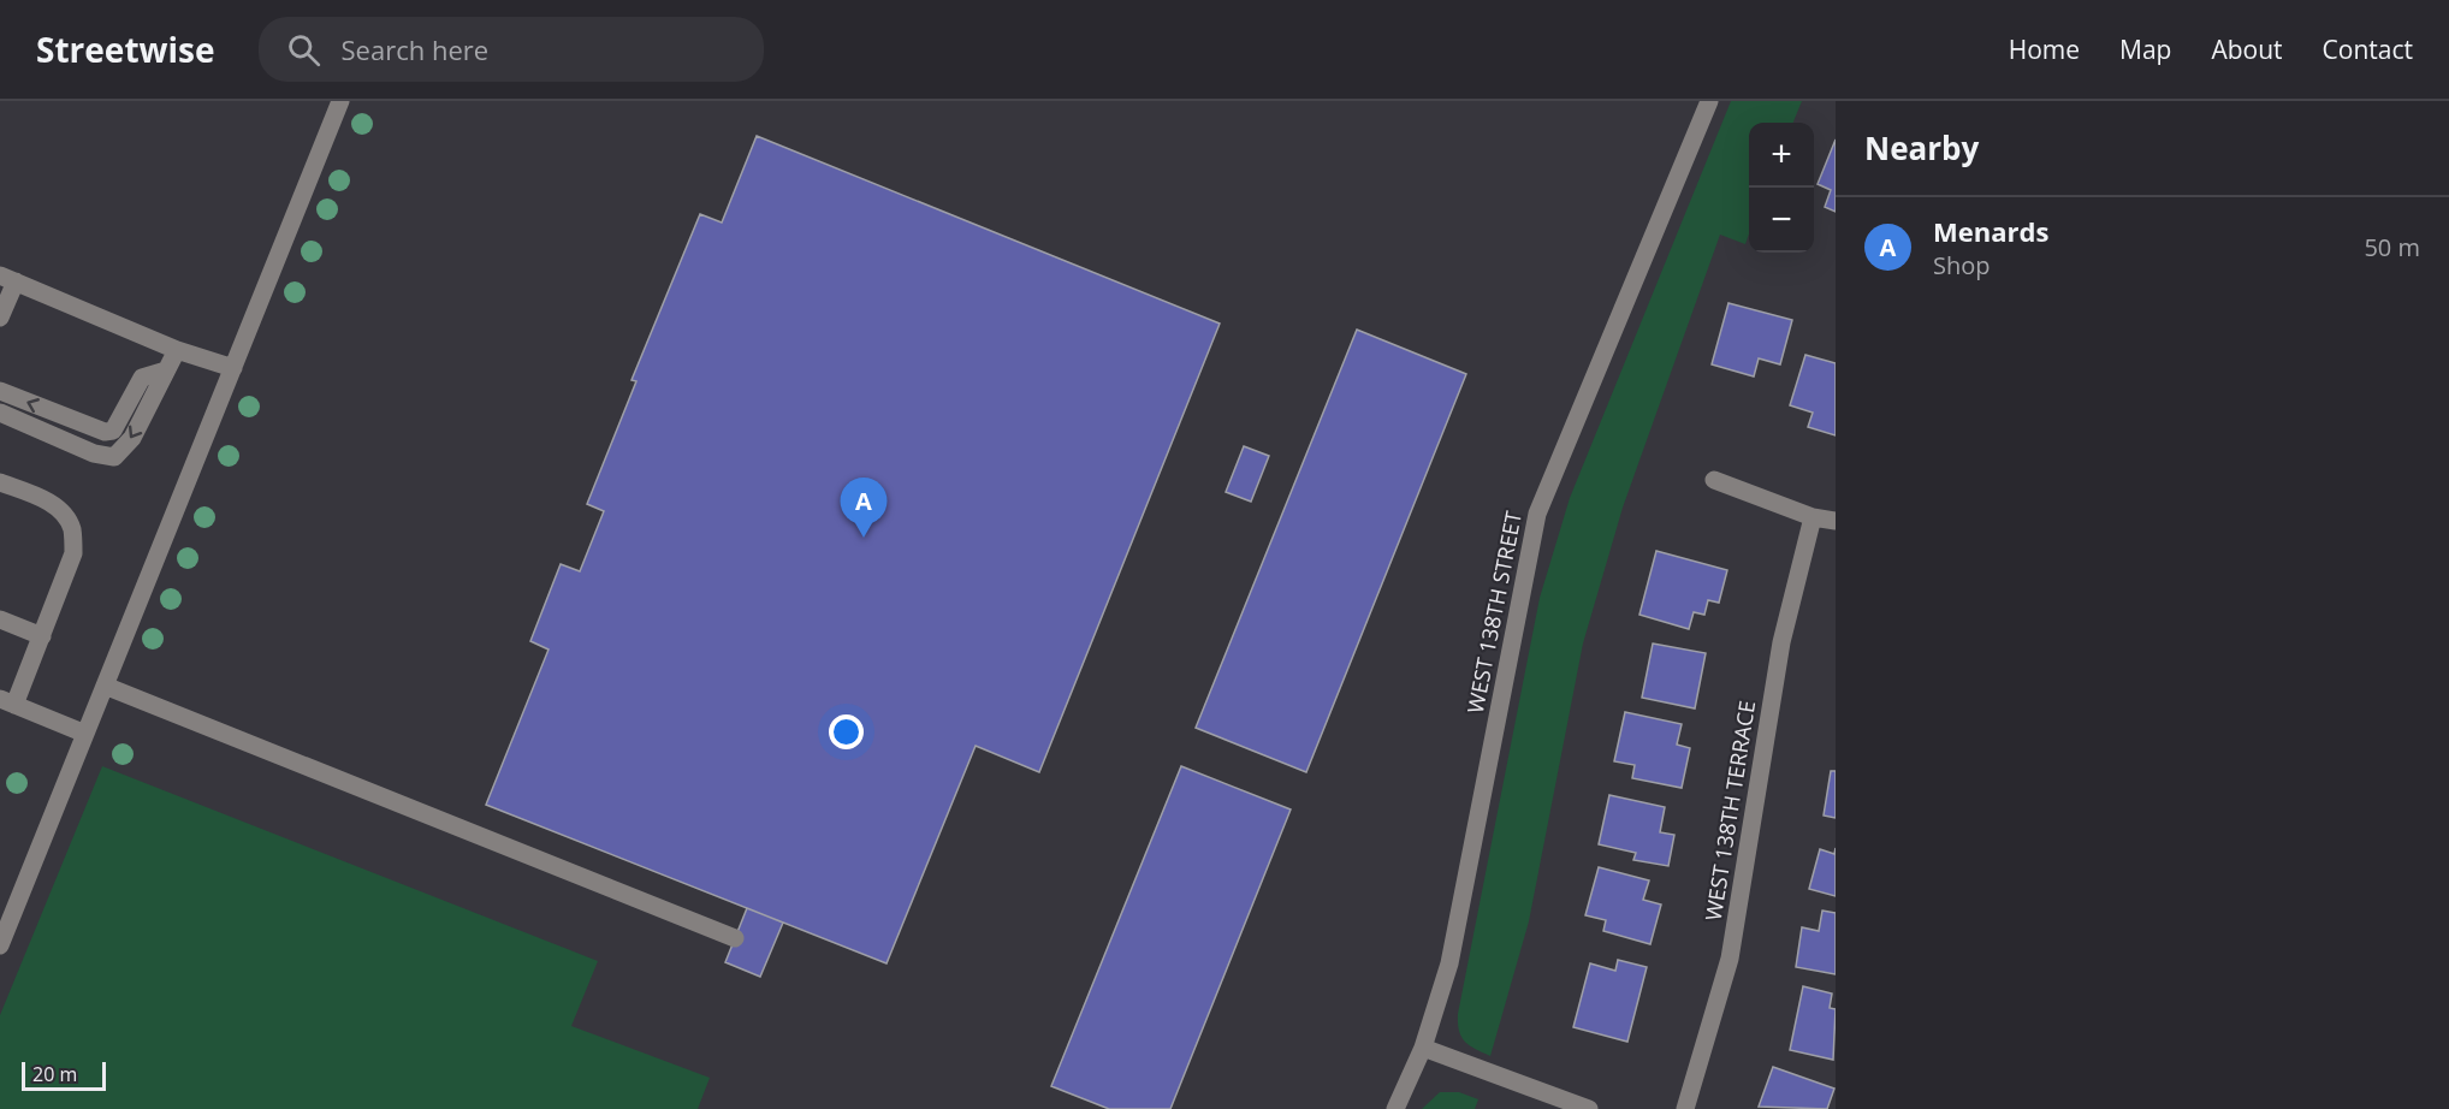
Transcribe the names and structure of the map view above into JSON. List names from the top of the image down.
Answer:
{
  "streets": {
    "street": ["WEST 138TH STREET", "WEST 138TH TERRACE"]
  },
  "scale_bar": "20 m",
  "page": {
    "header": "Streetwise",
    "search": "Search here",
    "nav": [
      "Home",
      "Map",
      "About",
      "Contact"
    ],
    "heading": "Nearby",
    "map_buttons": ["+", "−"],
    "list": [
      {
        "mark": "A",
        "name": "Menards",
        "note": "Shop",
        "value": "50 m"
      }
    ],
    "pins": "A",
    "scale": "20 m"
  }
}
